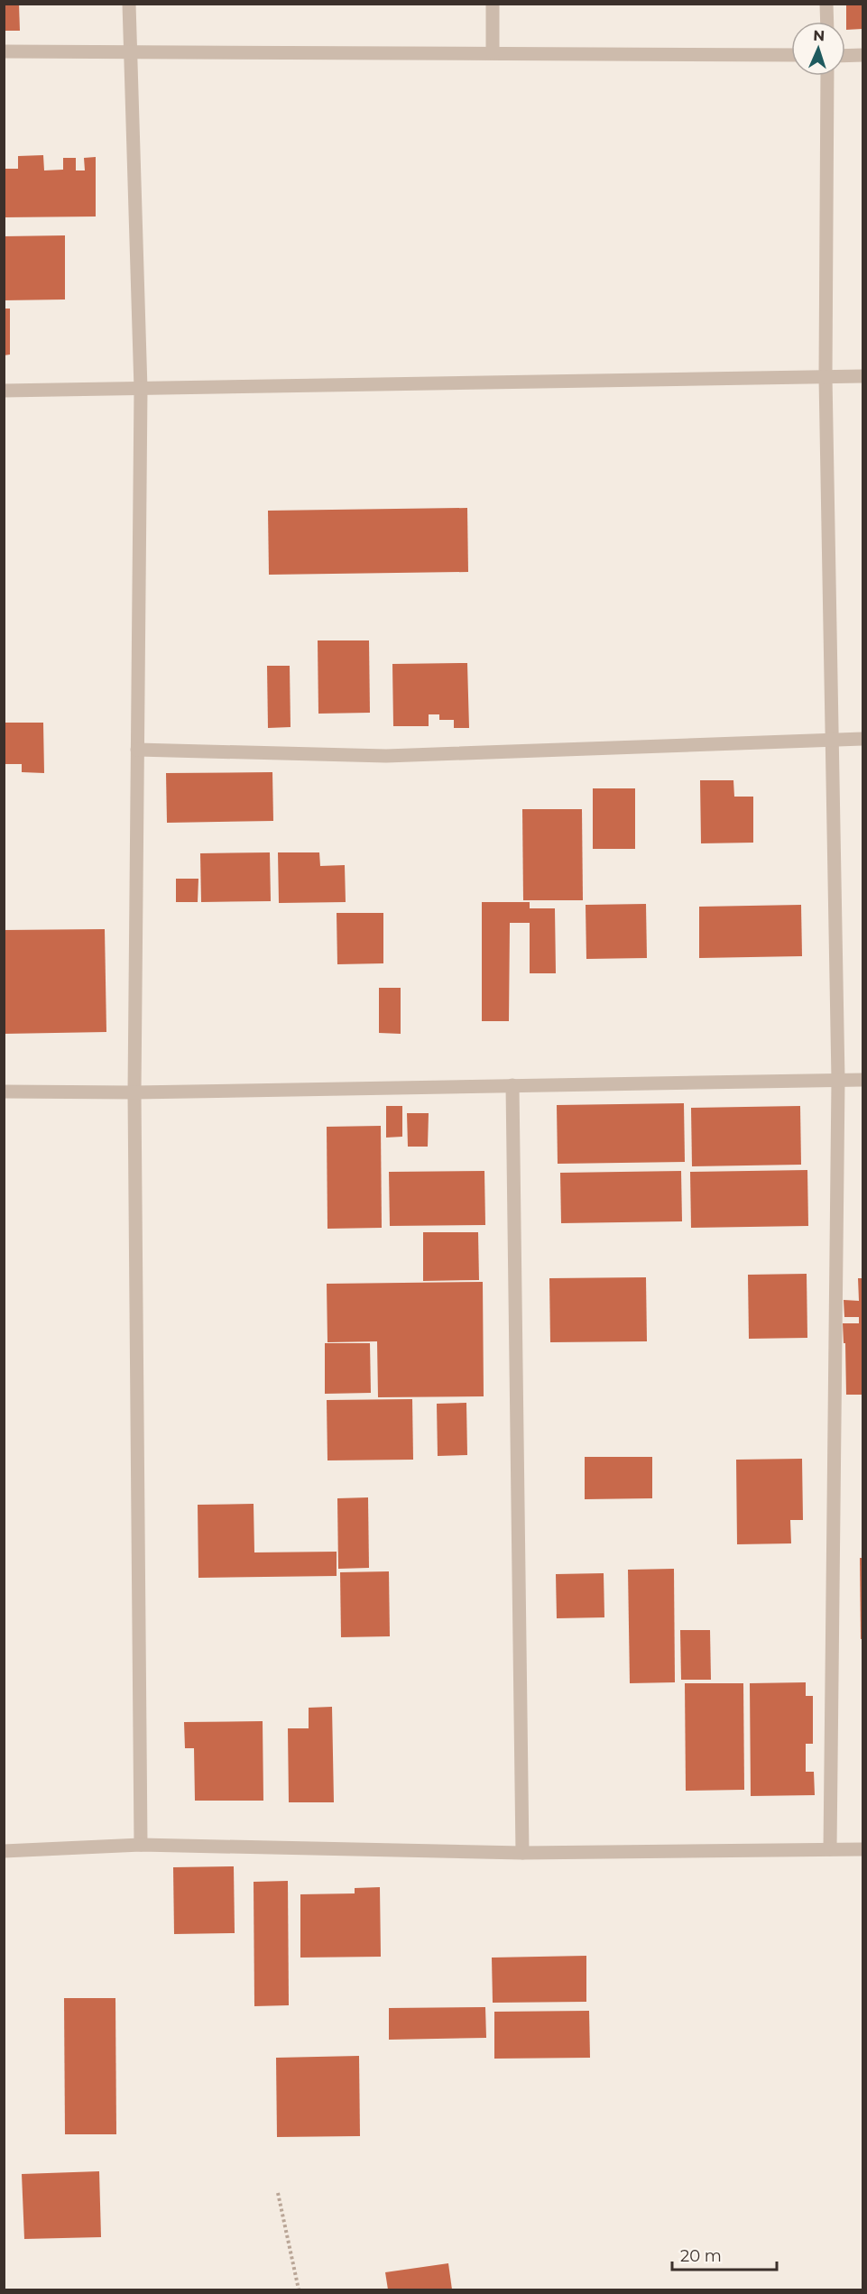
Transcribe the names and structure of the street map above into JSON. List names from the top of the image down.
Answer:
{
  "scale_bar": "20 m",
  "north": "top"
}
